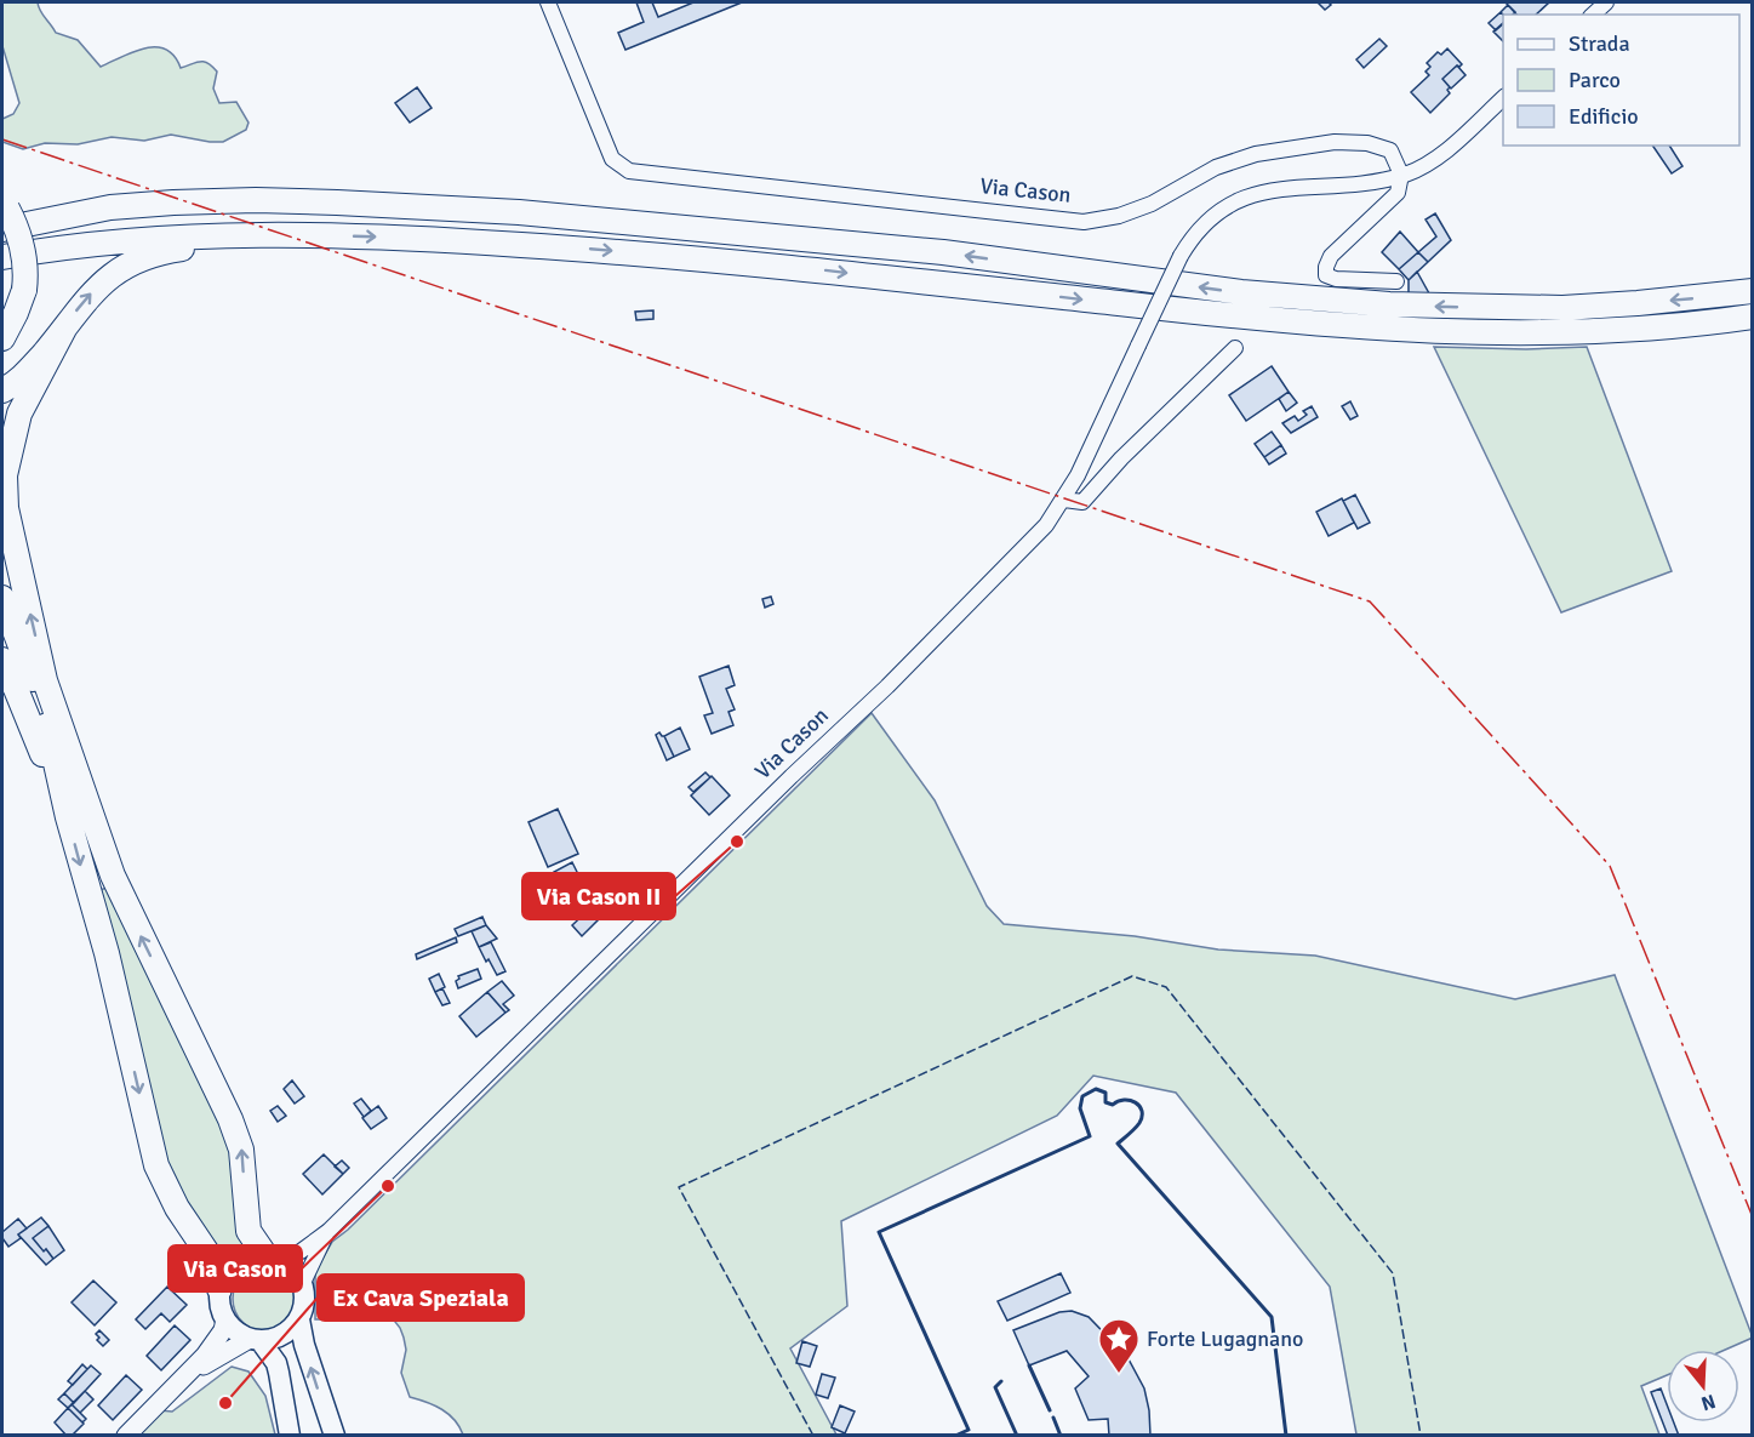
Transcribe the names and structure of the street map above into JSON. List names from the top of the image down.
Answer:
{
  "streets": {
    "street": ["Via Cason"]
  },
  "places": {
    "other": ["Via Cason II", "Via Cason", "Ex Cava Speziala"],
    "place": ["Forte Lugagnano"]
  },
  "legend": ["Strada", "Parco", "Edificio"],
  "north": "bottom"
}
